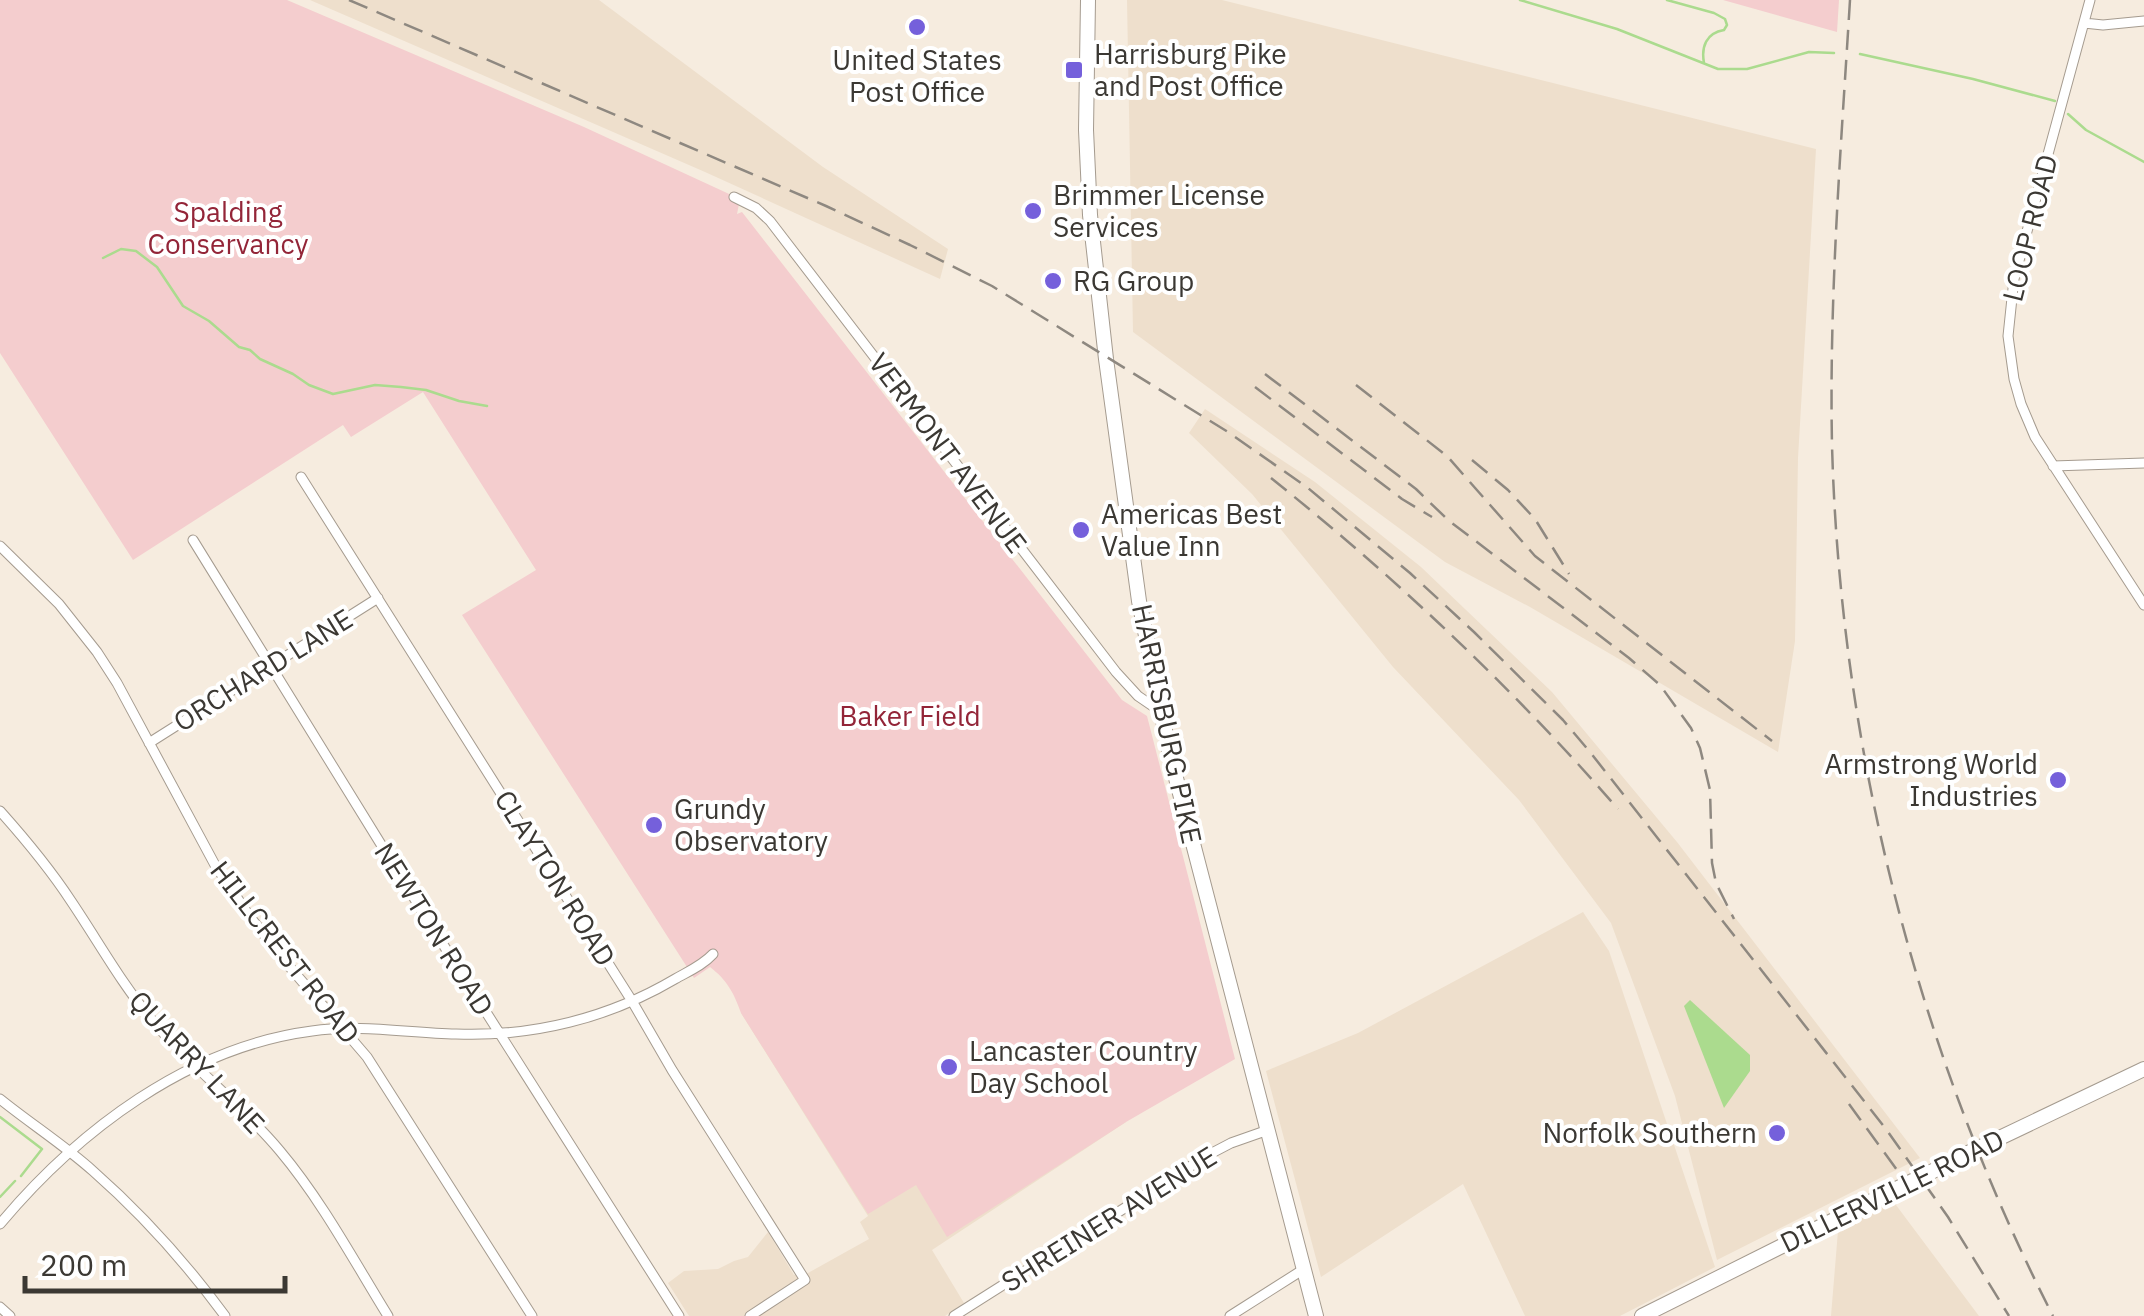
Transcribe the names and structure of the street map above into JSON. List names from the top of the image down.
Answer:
{
  "streets": {
    "main road": ["HARRISBURG PIKE", "DILLERVILLE ROAD"],
    "street": [
      "LOOP ROAD",
      "VERMONT AVENUE",
      "ORCHARD LANE",
      "CLAYTON ROAD",
      "NEWTON ROAD",
      "HILLCREST ROAD",
      "QUARRY LANE",
      "SHREINER AVENUE"
    ]
  },
  "crossings": [
    ["VERMONT AVENUE", "HARRISBURG PIKE"],
    ["ORCHARD LANE", "CLAYTON ROAD"],
    ["ORCHARD LANE", "NEWTON ROAD"],
    ["ORCHARD LANE", "HILLCREST ROAD"],
    ["HARRISBURG PIKE", "SHREINER AVENUE"]
  ],
  "parks": ["Spalding Conservancy", "Baker Field"],
  "places": {
    "other": [
      "United States Post Office",
      "Brimmer License Services",
      "RG Group",
      "Americas Best Value Inn",
      "Armstrong World Industries",
      "Grundy Observatory",
      "Lancaster Country Day School",
      "Norfolk Southern"
    ],
    "transit": ["Harrisburg Pike and Post Office"]
  },
  "scale_bar": "200 m"
}
